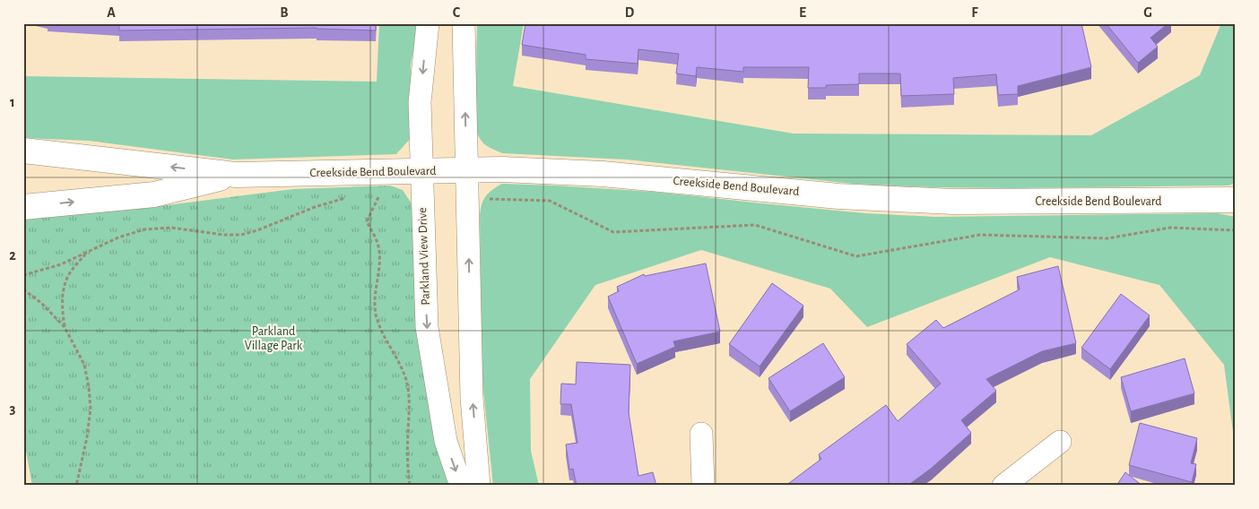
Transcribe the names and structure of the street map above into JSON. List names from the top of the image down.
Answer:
{
  "streets": {
    "street": ["Creekside Bend Boulevard", "Parkland View Drive"]
  },
  "crossings": [
    ["Creekside Bend Boulevard", "Parkland View Drive"]
  ],
  "parks": ["Parkland Village Park"],
  "grid": {
    "columns": [
      "A",
      "B",
      "C",
      "D",
      "E",
      "F",
      "G"
    ],
    "rows": ["1", "2", "3"]
  }
}
